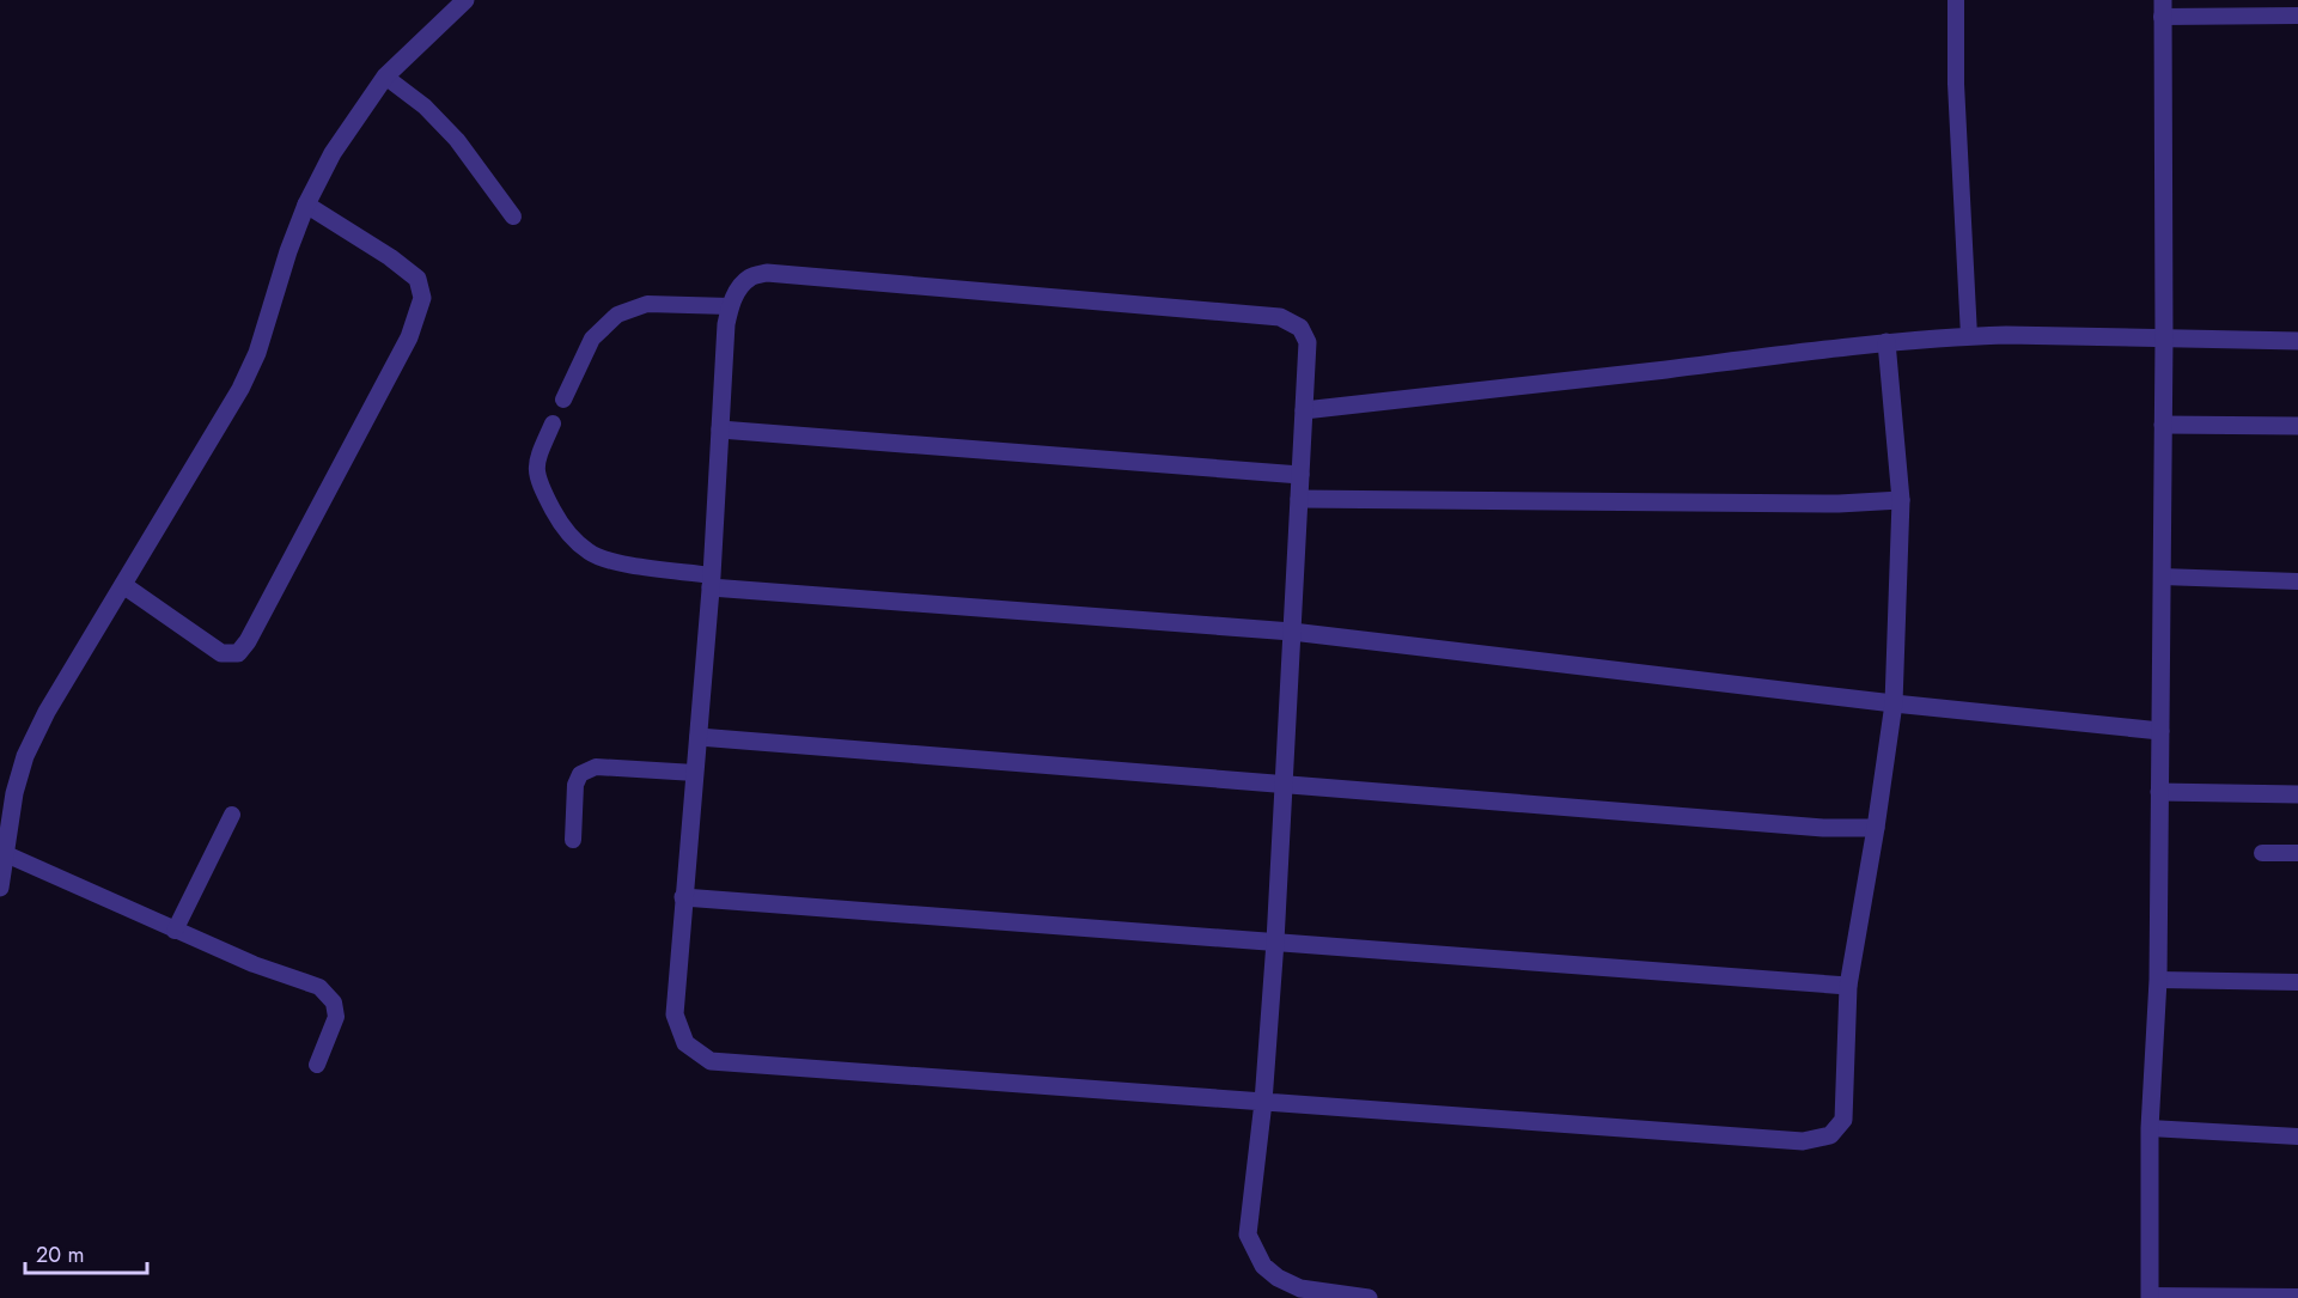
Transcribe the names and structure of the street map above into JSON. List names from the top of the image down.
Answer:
{
  "scale_bar": "20 m"
}
